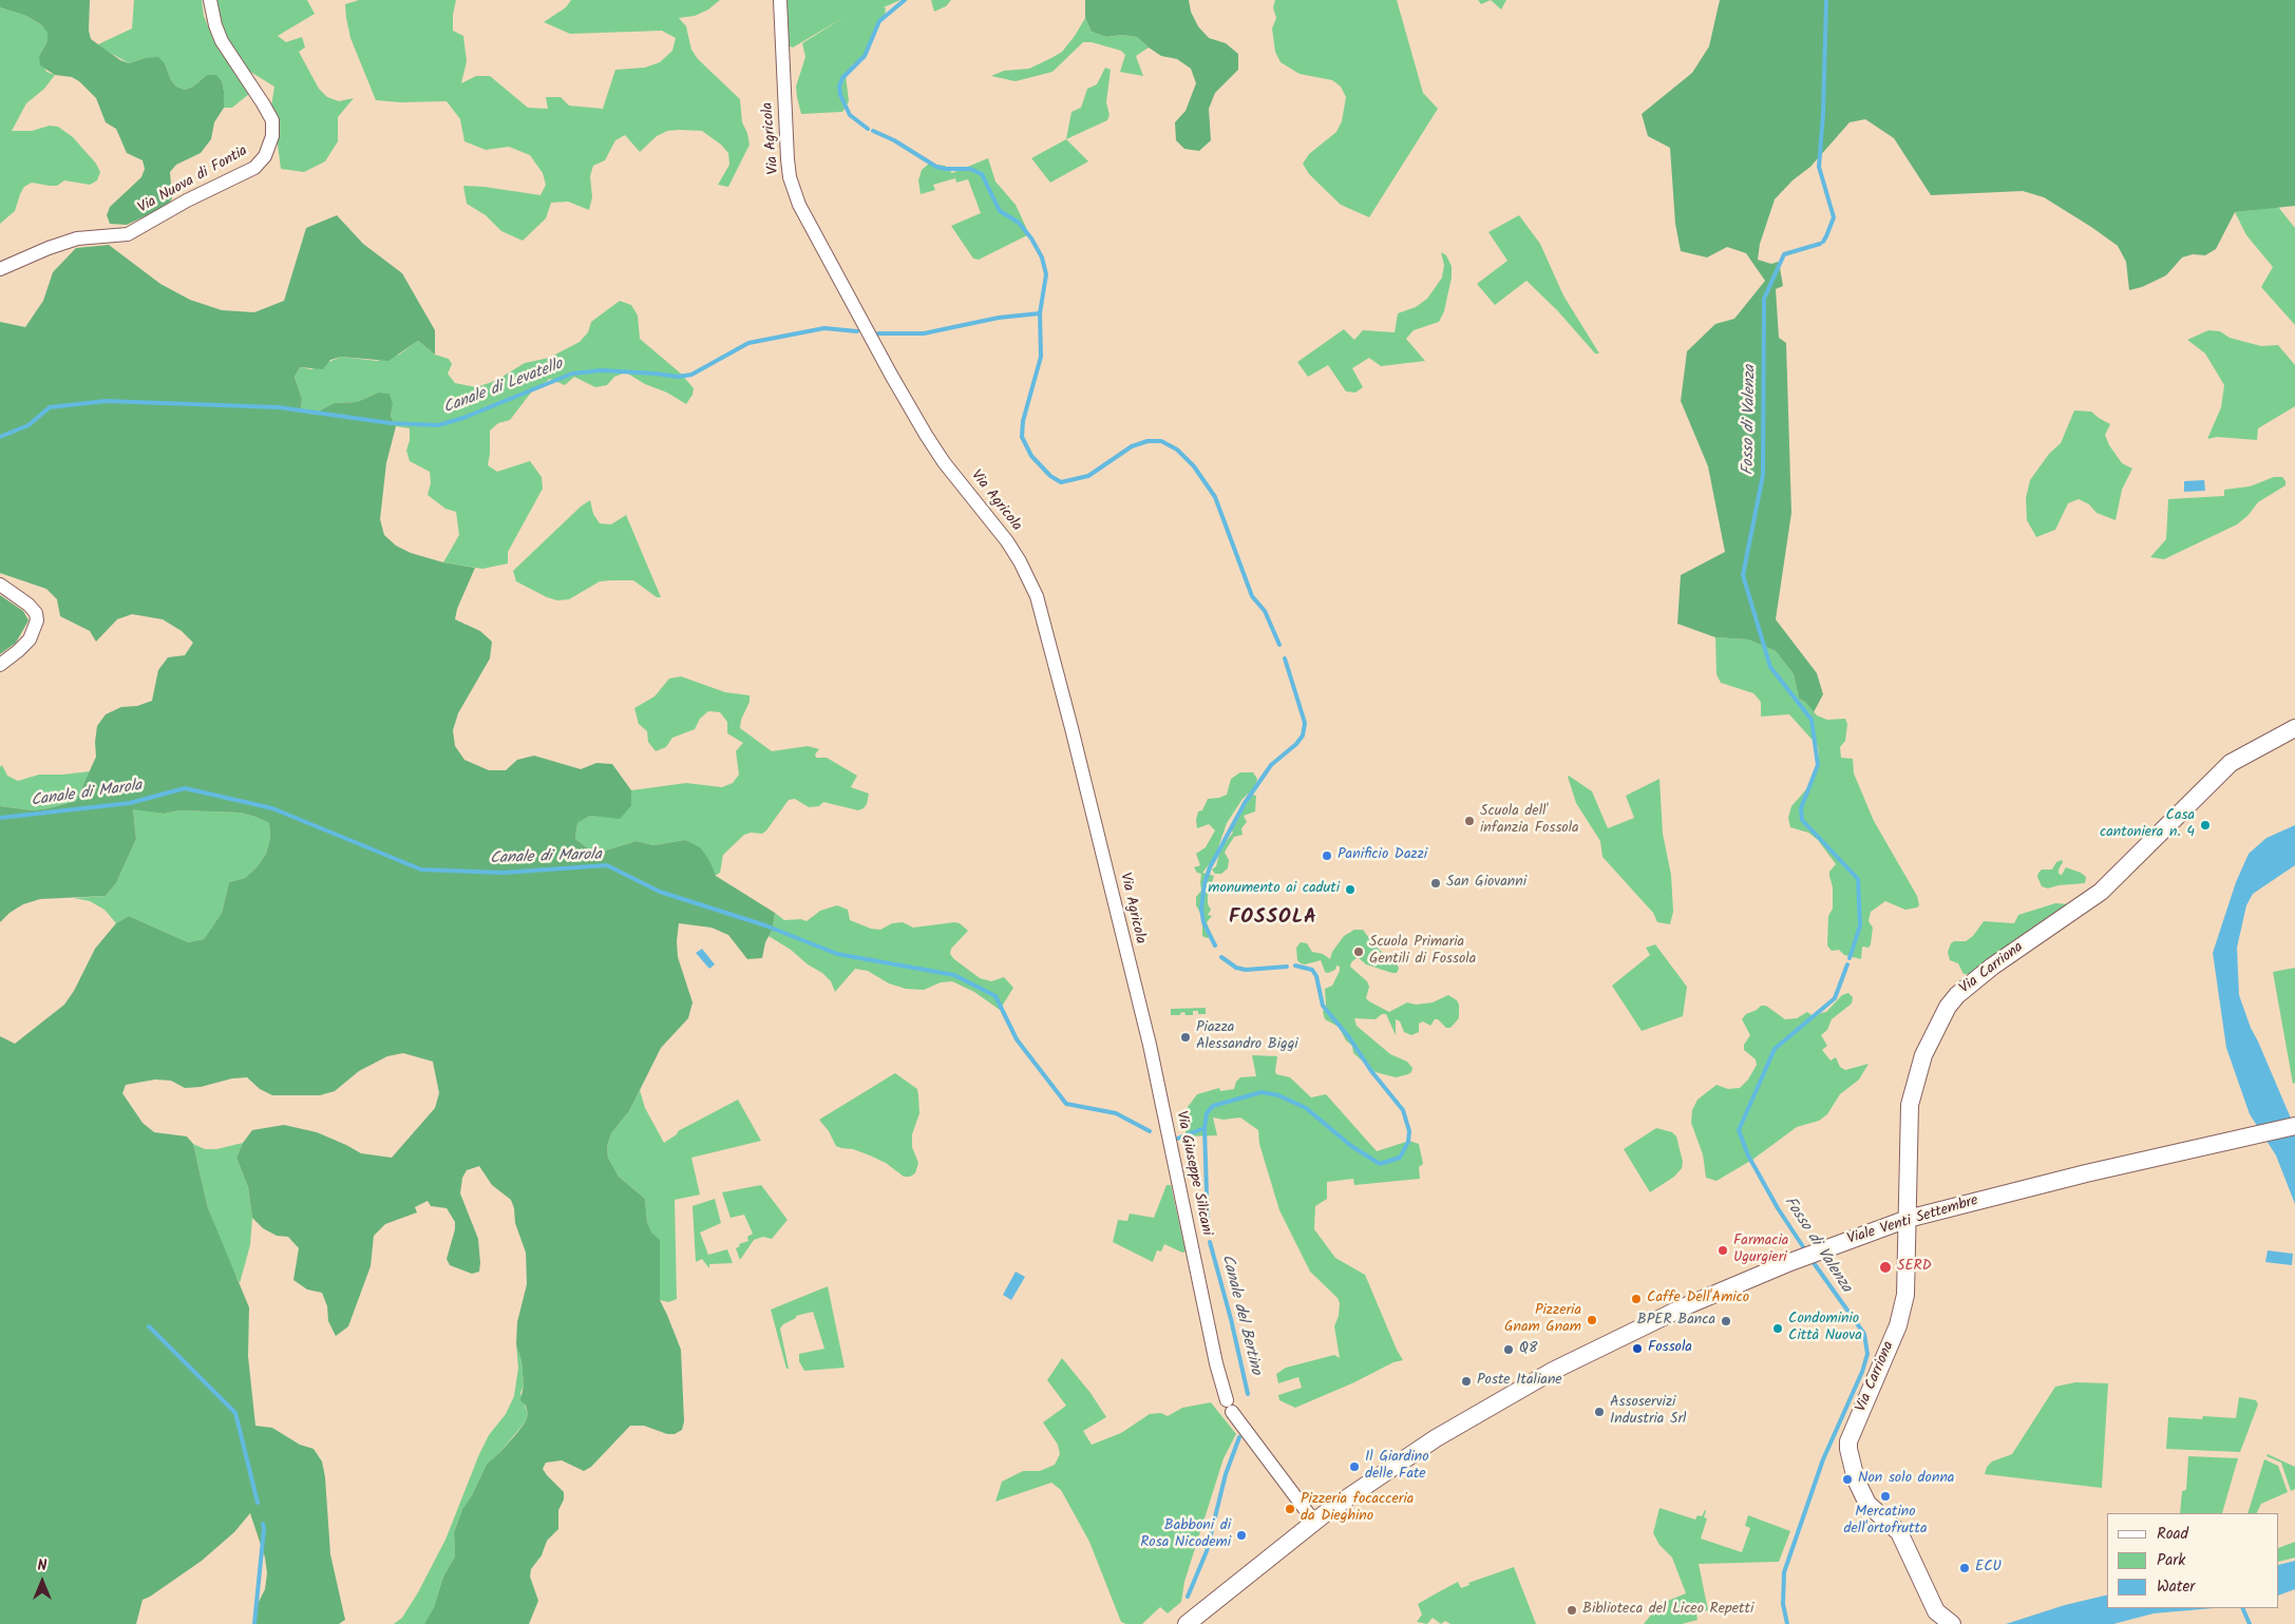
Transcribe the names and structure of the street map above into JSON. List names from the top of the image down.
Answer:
{
  "streets": {
    "main road": ["Via Carriona", "Viale Venti Settembre"],
    "street": ["Via Agricola", "Via Nuova di Fontia", "Via Giuseppe Silicani"]
  },
  "crossings": [
    ["Via Agricola", "Via Giuseppe Silicani"],
    ["Via Carriona", "Viale Venti Settembre"],
    ["Via Giuseppe Silicani", "Viale Venti Settembre"]
  ],
  "districts": ["FOSSOLA"],
  "water": [
    "Canale di Levatello",
    "Fosso di Valenza",
    "Canale di Marola",
    "Canale del Bertino"
  ],
  "places": [
    "Scuola dell' infanzia Fossola",
    "Casa cantoniera n. 4",
    "Panificio Dazzi",
    "San Giovanni",
    "monumento ai caduti",
    "Scuola Primaria Gentili di Fossola",
    "Piazza Alessandro Biggi",
    "Farmacia Ugurgieri",
    "SERD",
    "Caffe Dell'Amico",
    "Pizzeria Gnam Gnam",
    "BPER Banca",
    "Condominio Città Nuova",
    "Fossola",
    "Q8",
    "Poste Italiane",
    "Assoservizi Industria Srl",
    "Il Giardino delle Fate",
    "Non solo donna",
    "Mercatino dell'ortofrutta",
    "Pizzeria focacceria da Dieghino",
    "Babboni di Rosa Nicodemi",
    "ECU",
    "Biblioteca del Liceo Repetti"
  ],
  "legend": ["Road", "Park", "Water"],
  "north": "top"
}
